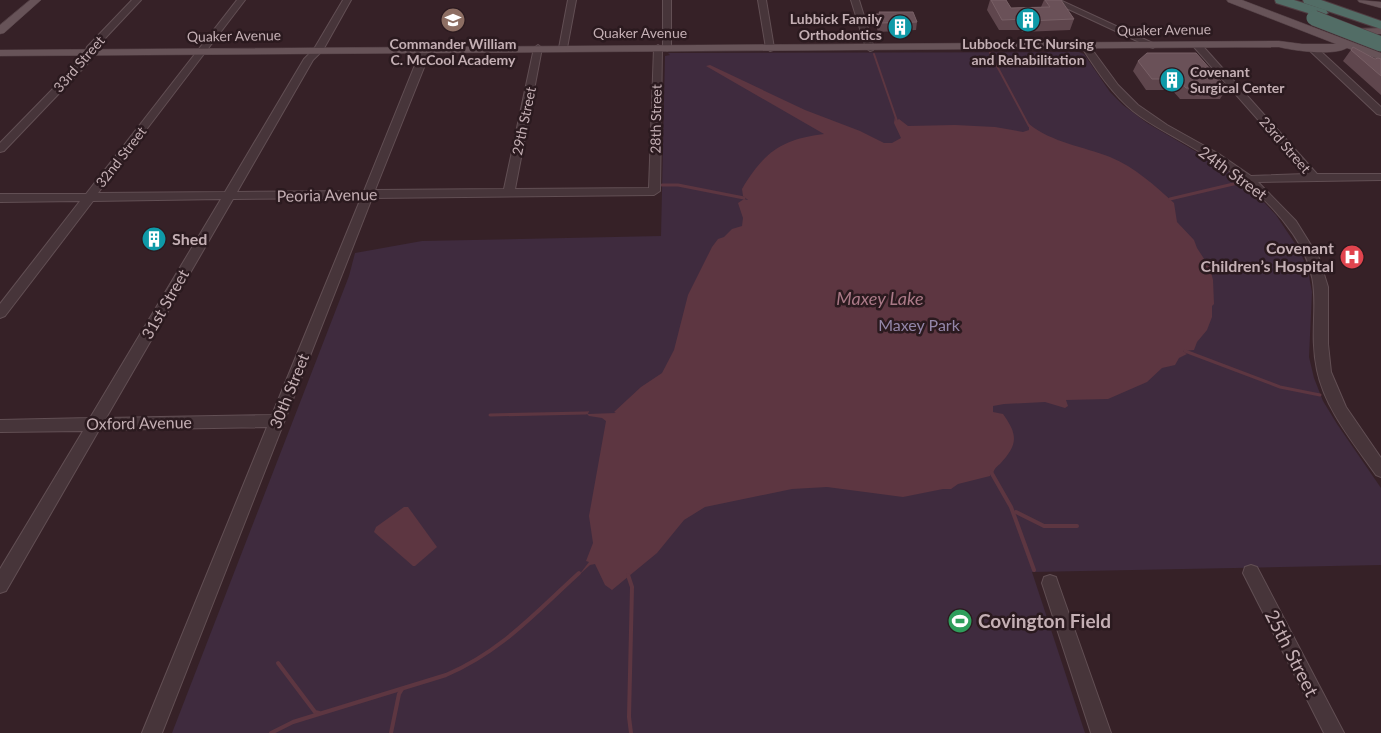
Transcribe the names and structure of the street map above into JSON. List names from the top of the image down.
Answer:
{
  "streets": {
    "main road": ["Quaker Avenue"],
    "street": [
      "33rd Street",
      "28th Street",
      "29th Street",
      "23rd Street",
      "32nd Street",
      "24th Street",
      "Peoria Avenue",
      "31st Street",
      "30th Street",
      "Oxford Avenue",
      "25th Street"
    ]
  },
  "crossings": [
    ["Quaker Avenue", "33rd Street"],
    ["Quaker Avenue", "28th Street"],
    ["Quaker Avenue", "29th Street"],
    ["Quaker Avenue", "23rd Street"],
    ["Quaker Avenue", "32nd Street"],
    ["Quaker Avenue", "24th Street"],
    ["Quaker Avenue", "31st Street"],
    ["Quaker Avenue", "30th Street"],
    ["28th Street", "Peoria Avenue"],
    ["29th Street", "Peoria Avenue"],
    ["32nd Street", "Peoria Avenue"],
    ["Peoria Avenue", "31st Street"],
    ["Peoria Avenue", "30th Street"],
    ["31st Street", "Oxford Avenue"],
    ["30th Street", "Oxford Avenue"]
  ],
  "water": ["Maxey Lake"],
  "parks": ["Maxey Park"],
  "places": {
    "school or university": ["Commander William C. McCool Academy"],
    "building": [
      "Lubbock LTC Nursing and Rehabilitation",
      "Lubbick Family Orthodontics",
      "Covenant Surgical Center",
      "Shed"
    ],
    "hospital": ["Covenant Children’s Hospital"],
    "sports": ["Covington Field"]
  }
}
